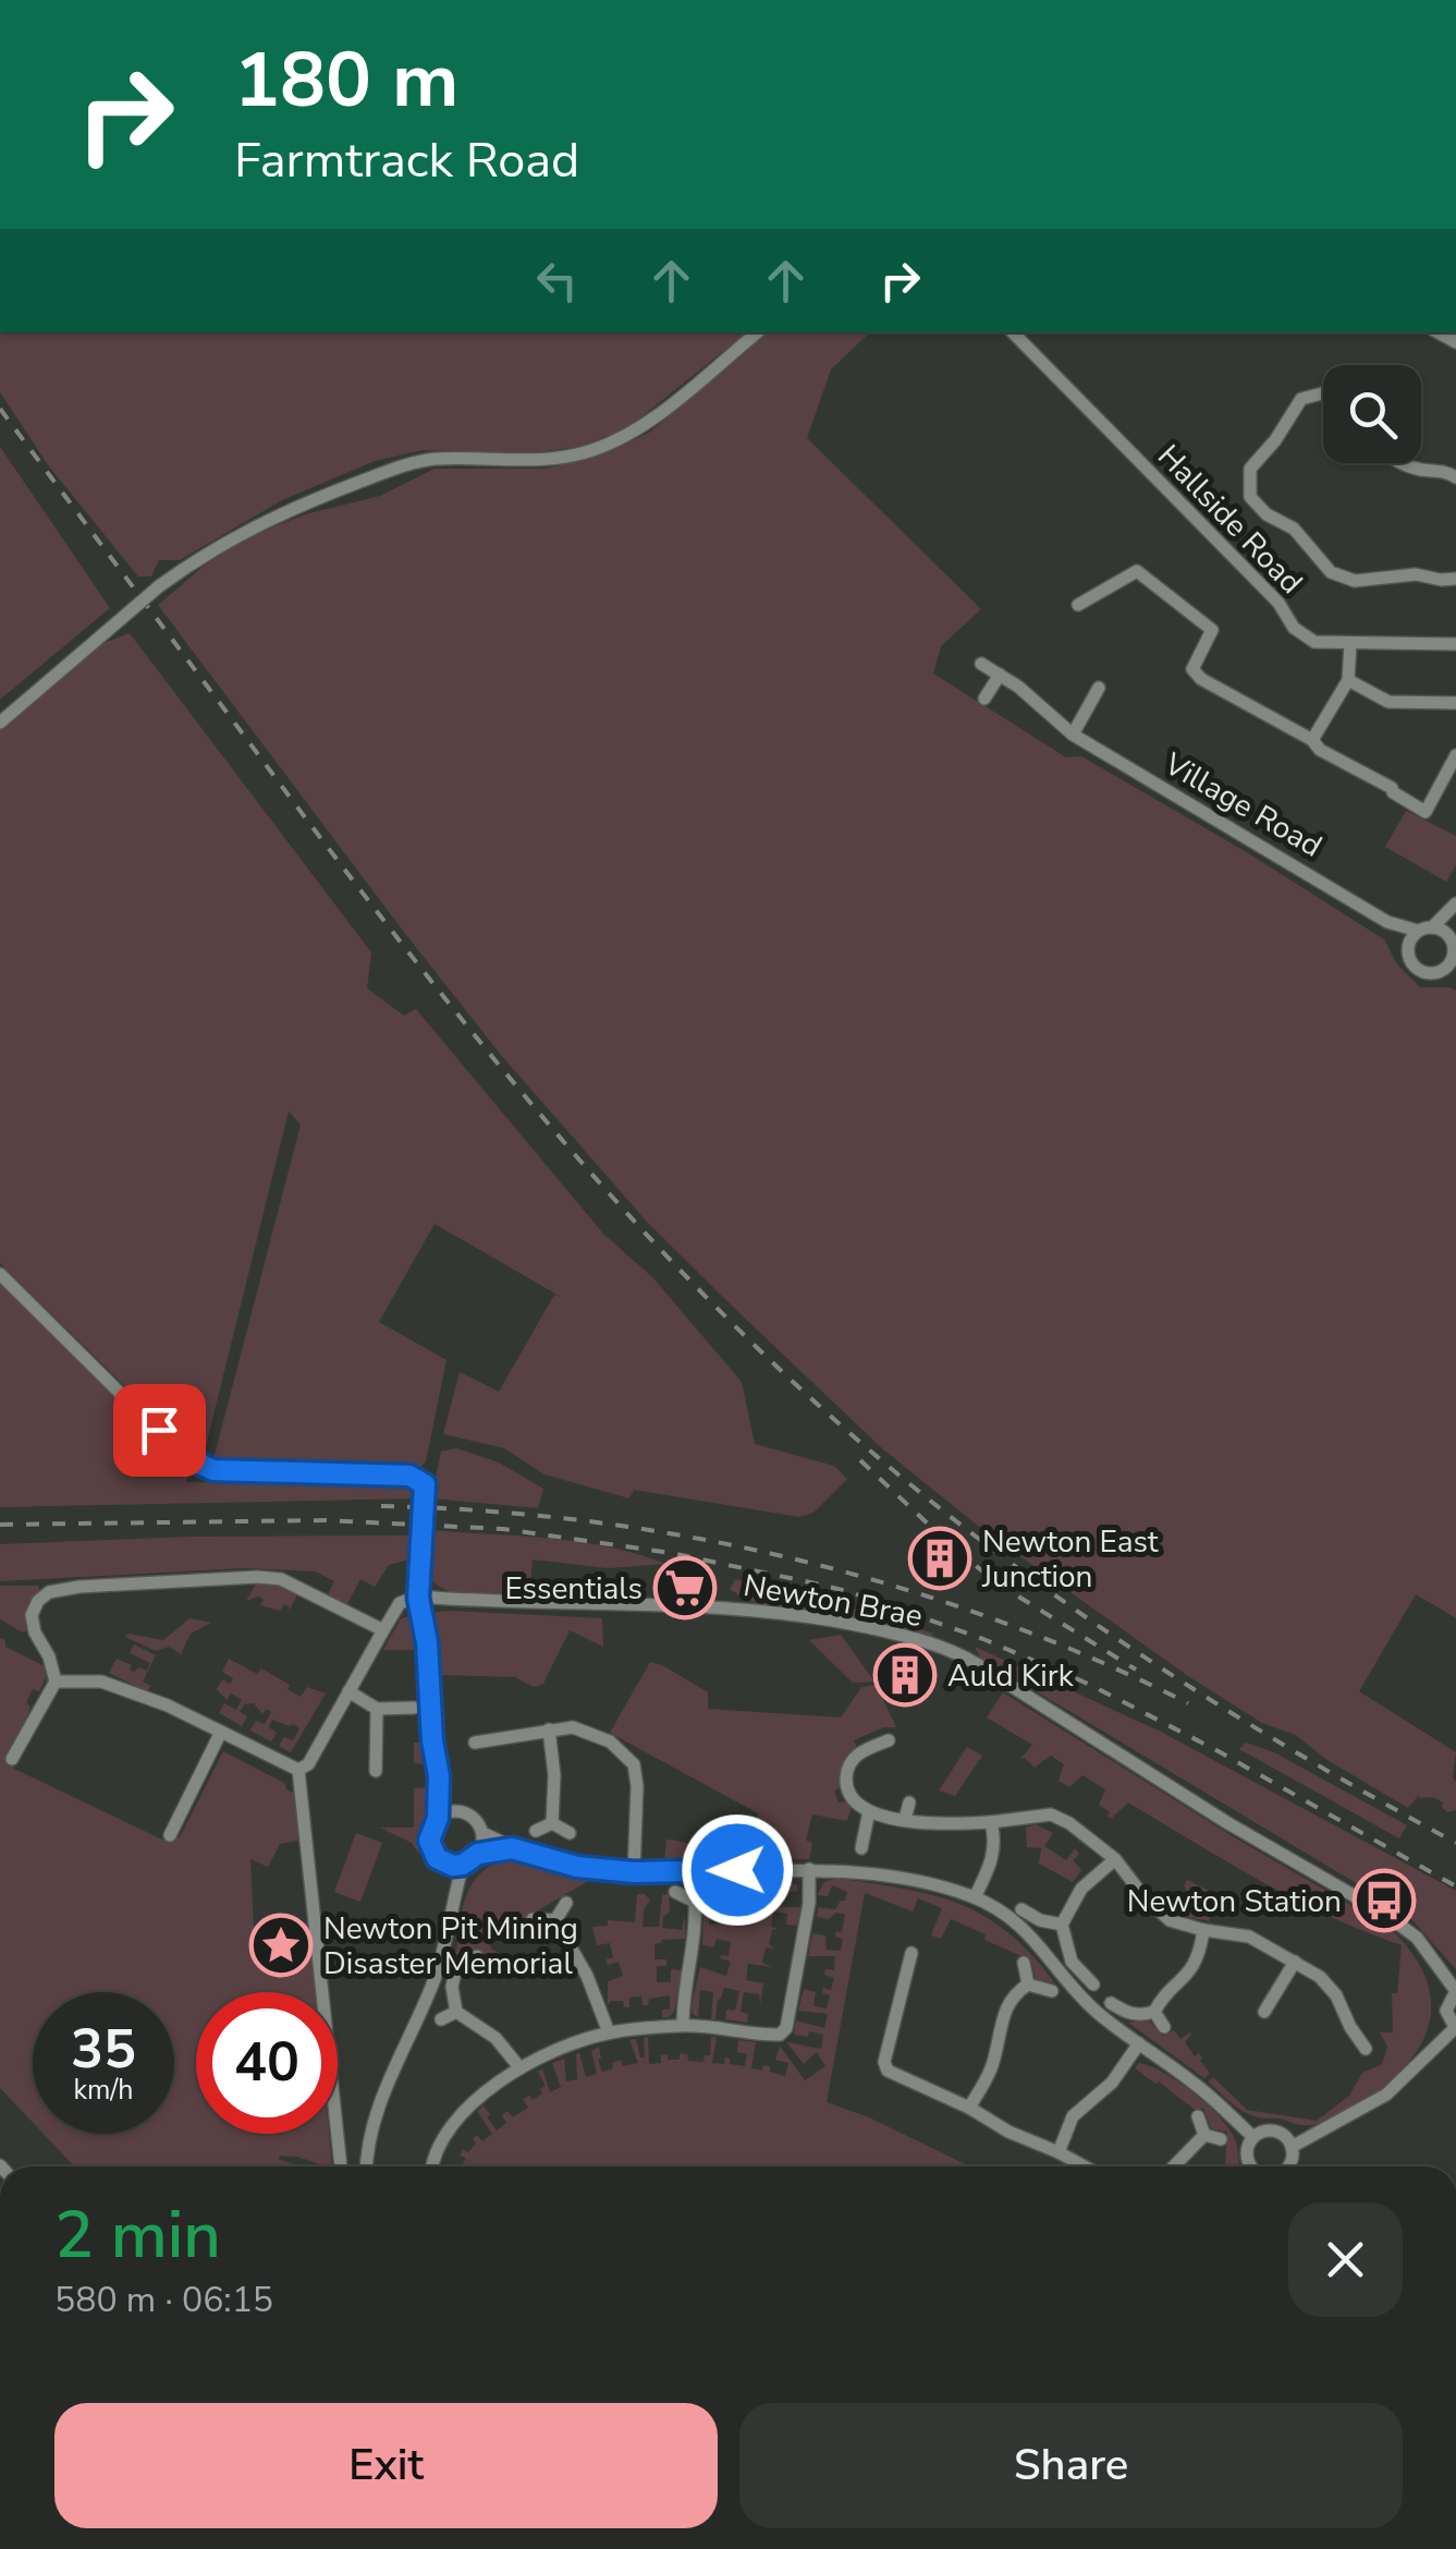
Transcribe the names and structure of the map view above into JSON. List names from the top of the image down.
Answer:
{
  "streets": {
    "street": ["Hallside Road", "Village Road", "Newton Brae"]
  },
  "places": {
    "building": ["Newton East Junction", "Auld Kirk"],
    "supermarket": ["Essentials"],
    "bus stop": ["Newton Station"],
    "place": ["Newton Pit Mining Disaster Memorial"]
  },
  "page": {
    "turn": ["180 m", "Farmtrack Road"],
    "speed": "35 km/h",
    "limit": "40",
    "heading": ["2 min", "580 m · 06:15"],
    "buttons": ["Exit", "Share"]
  }
}
